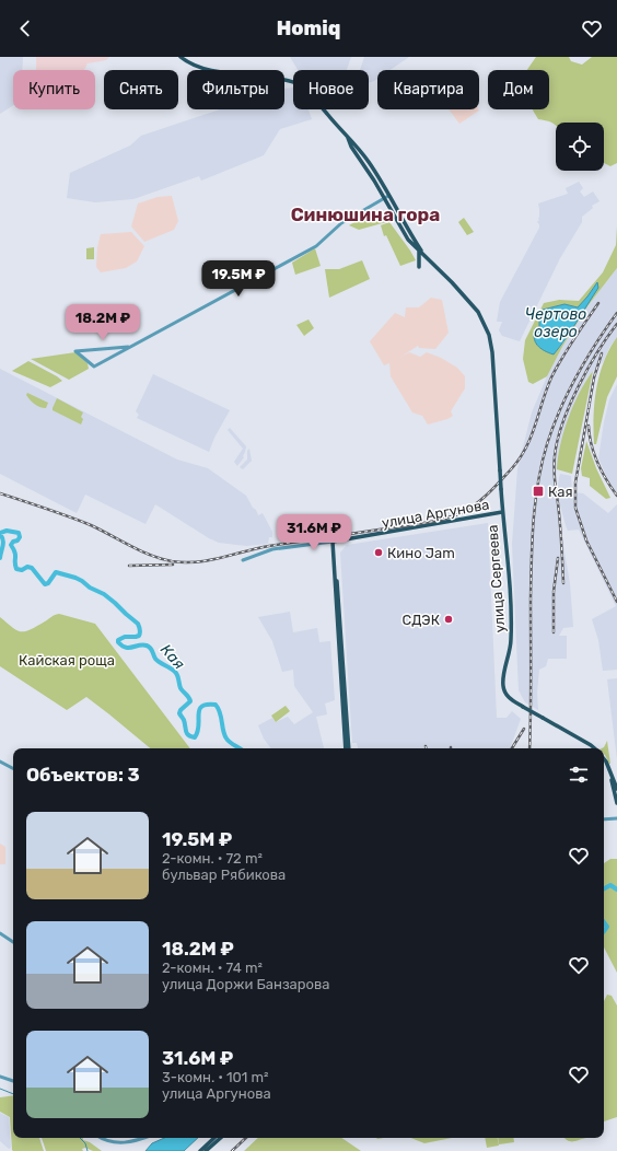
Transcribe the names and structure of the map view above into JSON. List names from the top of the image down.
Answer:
{
  "streets": {
    "main road": ["улица Аргунова", "улица Сергеева"]
  },
  "crossings": [
    ["улица Аргунова", "улица Сергеева"]
  ],
  "districts": ["Синюшина гора"],
  "water": ["Чертово озеро", "Кая"],
  "parks": ["Кайская роща"],
  "places": {
    "transit": ["Кая"],
    "other": ["Кино Jam", "СДЭК"]
  },
  "page": {
    "header": "Homiq",
    "chip": [
      "Купить",
      "Снять",
      "Фильтры",
      "Новое",
      "Квартира",
      "Дом"
    ],
    "price": ["19.5M ₽", "18.2M ₽", "31.6M ₽"],
    "heading": "Объектов: 3",
    "list": [
      {
        "name": "19.5M ₽",
        "note": "2-комн. · 72 m² · бульвар Рябикова"
      },
      {
        "name": "18.2M ₽",
        "note": "2-комн. · 74 m² · улица Доржи Банзарова"
      },
      {
        "name": "31.6M ₽",
        "note": "3-комн. · 101 m² · улица Аргунова"
      }
    ]
  }
}
